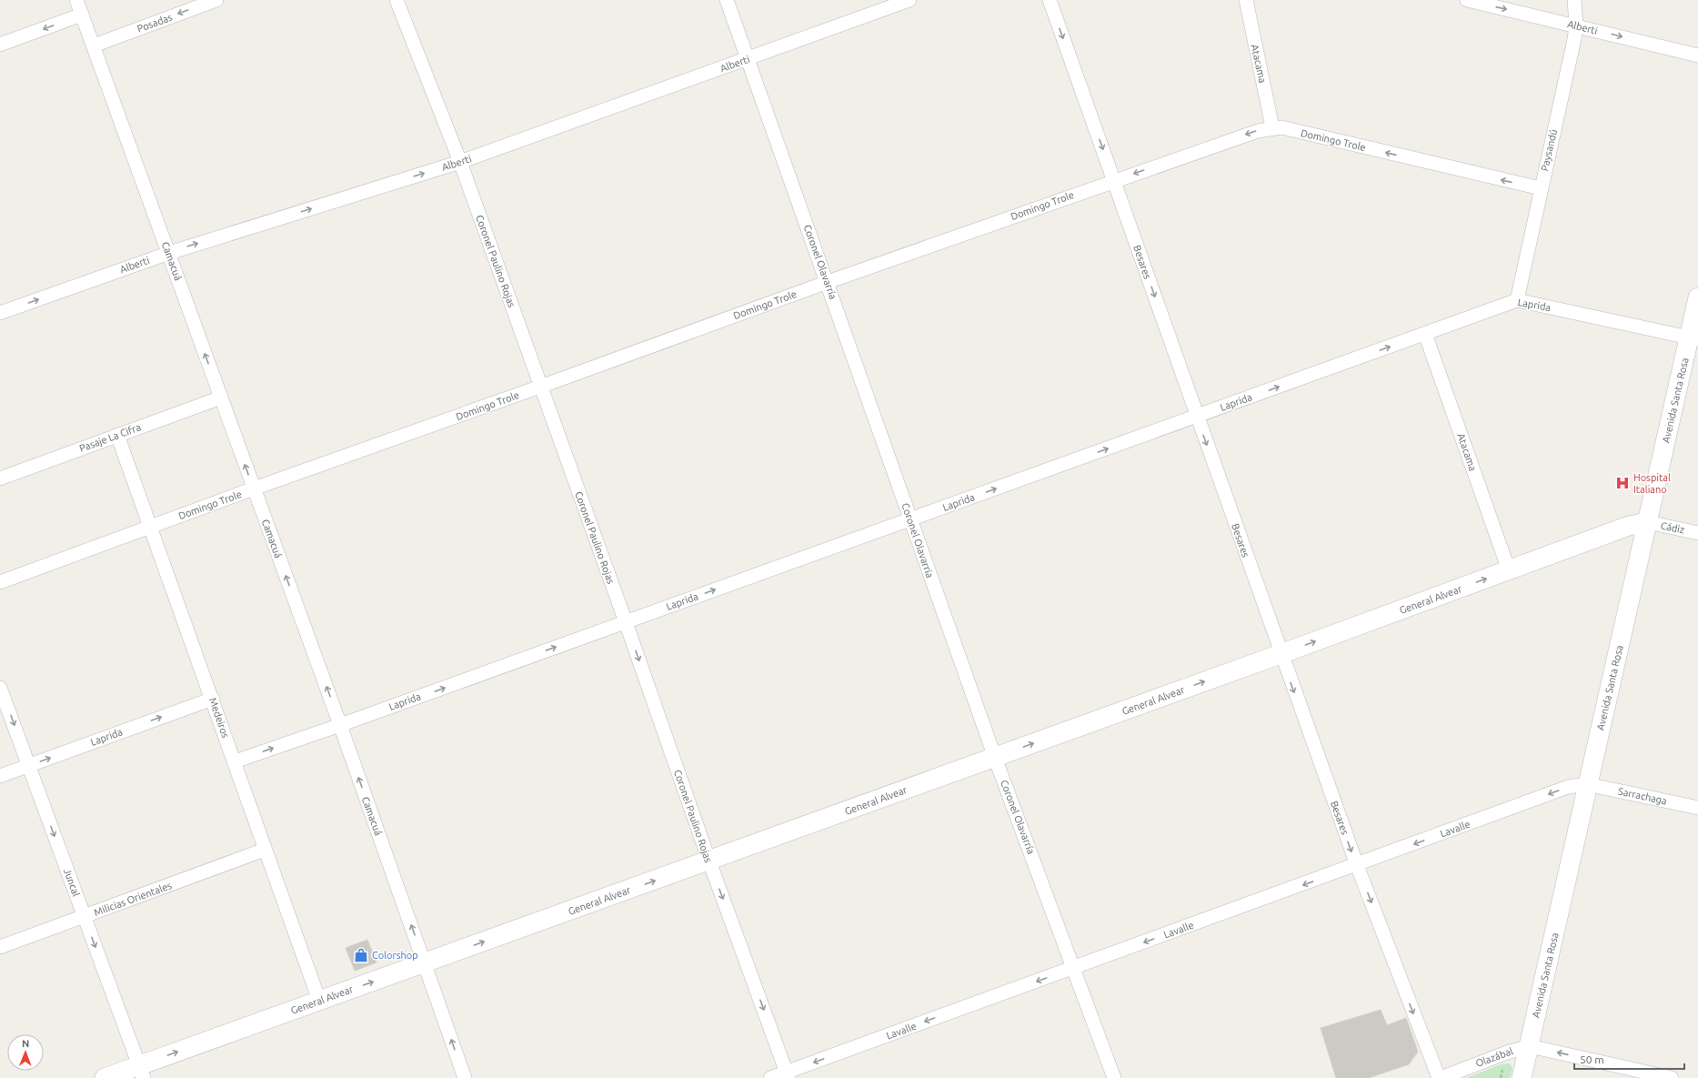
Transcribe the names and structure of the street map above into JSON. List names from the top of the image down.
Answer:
{
  "streets": {
    "street": [
      "Posadas",
      "Alberti",
      "Atacama",
      "Domingo Trole",
      "Paysandú",
      "Camacuá",
      "Coronel Paulino Rojas",
      "Coronel Olavarría",
      "Besares",
      "Laprida",
      "Avenida Santa Rosa",
      "Pasaje La Cifra",
      "Cádiz",
      "General Alvear",
      "Medeiros",
      "Sarrachaga",
      "Lavalle",
      "Juncal",
      "Milicias Orientales",
      "Olazábal"
    ]
  },
  "crossings": [
    ["Posadas", "Camacuá"],
    ["Alberti", "Paysandú"],
    ["Alberti", "Camacuá"],
    ["Alberti", "Coronel Paulino Rojas"],
    ["Alberti", "Coronel Olavarría"],
    ["Atacama", "Domingo Trole"],
    ["Atacama", "Laprida"],
    ["Atacama", "General Alvear"],
    ["Domingo Trole", "Paysandú"],
    ["Domingo Trole", "Camacuá"],
    ["Domingo Trole", "Coronel Paulino Rojas"],
    ["Domingo Trole", "Coronel Olavarría"],
    ["Domingo Trole", "Besares"],
    ["Domingo Trole", "Medeiros"],
    ["Paysandú", "Laprida"],
    ["Camacuá", "Laprida"],
    ["Camacuá", "Pasaje La Cifra"],
    ["Camacuá", "General Alvear"],
    ["Coronel Paulino Rojas", "Laprida"],
    ["Coronel Paulino Rojas", "General Alvear"],
    ["Coronel Paulino Rojas", "Lavalle"],
    ["Coronel Olavarría", "Laprida"],
    ["Coronel Olavarría", "General Alvear"],
    ["Coronel Olavarría", "Lavalle"],
    ["Besares", "Laprida"],
    ["Besares", "General Alvear"],
    ["Besares", "Lavalle"],
    ["Besares", "Olazábal"],
    ["Laprida", "Avenida Santa Rosa"],
    ["Laprida", "Medeiros"],
    ["Laprida", "Juncal"],
    ["Avenida Santa Rosa", "Cádiz"],
    ["Avenida Santa Rosa", "General Alvear"],
    ["Avenida Santa Rosa", "Sarrachaga"],
    ["Avenida Santa Rosa", "Lavalle"],
    ["Avenida Santa Rosa", "Olazábal"],
    ["Pasaje La Cifra", "Medeiros"],
    ["Cádiz", "General Alvear"],
    ["General Alvear", "Medeiros"],
    ["General Alvear", "Juncal"],
    ["Medeiros", "Milicias Orientales"],
    ["Sarrachaga", "Lavalle"],
    ["Juncal", "Milicias Orientales"]
  ],
  "one_way": [
    "Posadas",
    "Alberti",
    "Camacuá",
    "Coronel Paulino Rojas",
    "Besares",
    "Laprida",
    "General Alvear",
    "Lavalle",
    "Juncal"
  ],
  "places": {
    "hospital": ["Hospital Italiano"],
    "shop": ["Colorshop"]
  },
  "scale_bar": "50 m",
  "north": "top"
}
